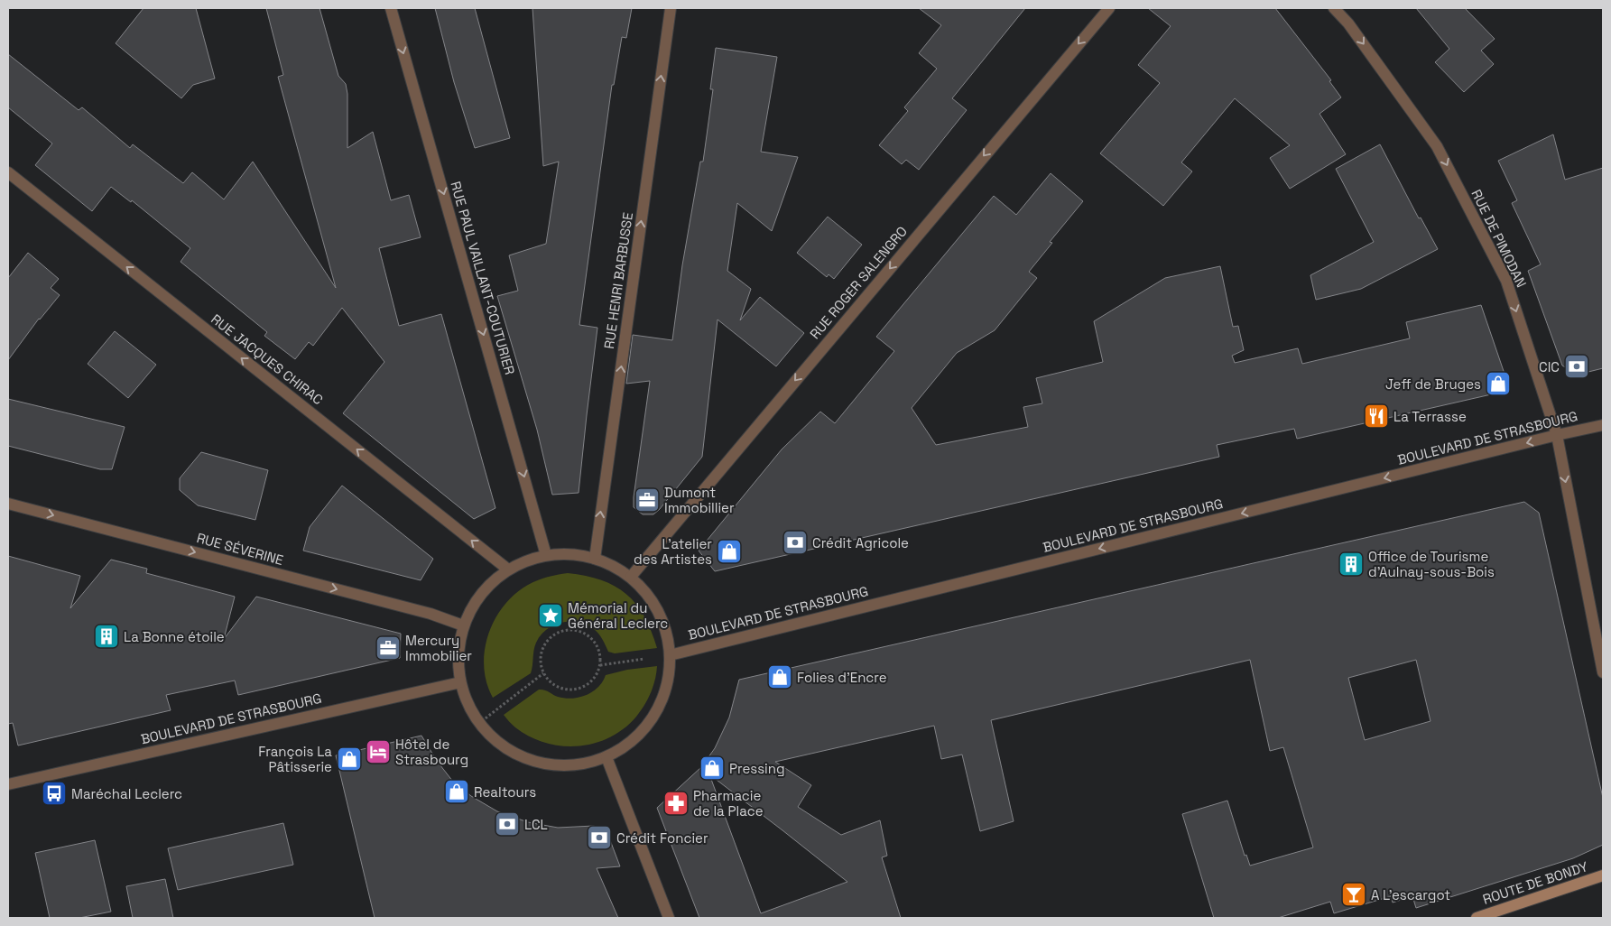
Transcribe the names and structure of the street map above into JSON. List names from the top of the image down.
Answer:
{
  "streets": {
    "street": [
      "RUE DE PIMODAN",
      "RUE PAUL VAILLANT-COUTURIER",
      "RUE HENRI BARBUSSE",
      "RUE ROGER SALENGRO",
      "RUE JACQUES CHIRAC",
      "BOULEVARD DE STRASBOURG",
      "RUE SÉVERINE",
      "ROUTE DE BONDY"
    ]
  },
  "crossings": [
    ["RUE DE PIMODAN", "BOULEVARD DE STRASBOURG"]
  ],
  "one_way": [
    "RUE DE PIMODAN",
    "RUE PAUL VAILLANT-COUTURIER",
    "RUE HENRI BARBUSSE",
    "RUE ROGER SALENGRO",
    "RUE JACQUES CHIRAC",
    "BOULEVARD DE STRASBOURG",
    "RUE SÉVERINE"
  ],
  "places": {
    "bank": [
      "CIC",
      "Crédit Agricole",
      "LCL",
      "Crédit Foncier"
    ],
    "shop": [
      "Jeff de Bruges",
      "L'atelier des Artistes",
      "Folies d'Encre",
      "François La Pâtisserie",
      "Pressing",
      "Realtours"
    ],
    "restaurant": ["La Terrasse"],
    "office": ["Dumont Immobillier", "Mercury Immobilier"],
    "building": ["Office de Tourisme d’Aulnay-sous-Bois", "La Bonne étoile"],
    "place": ["Mémorial du Général Leclerc"],
    "hotel": ["Hôtel de Strasbourg"],
    "bus stop": ["Maréchal Leclerc"],
    "pharmacy": ["Pharmacie de la Place"],
    "bar": ["A L'escargot"]
  }
}
